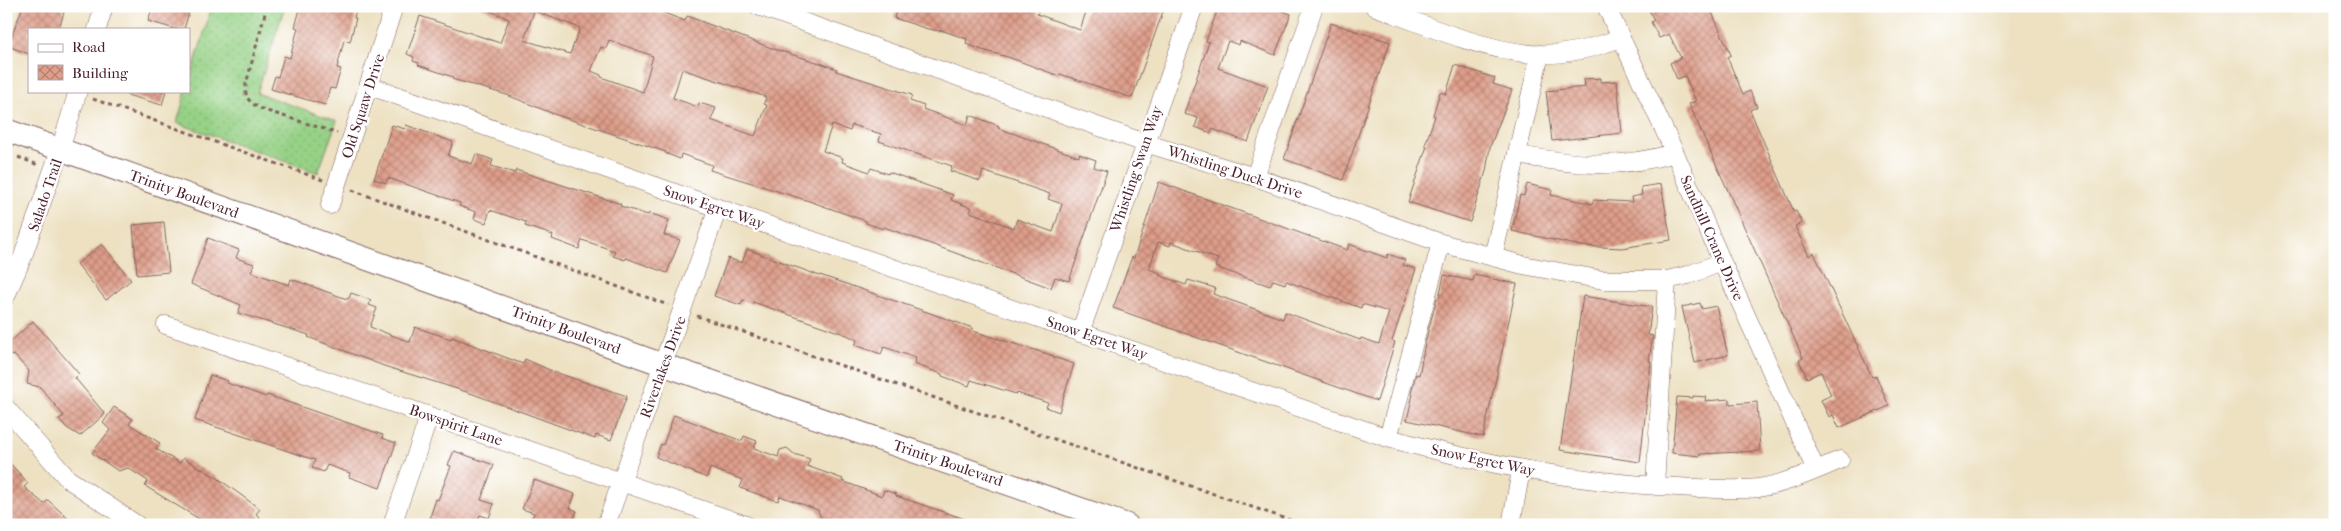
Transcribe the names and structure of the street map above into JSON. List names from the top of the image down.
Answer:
{
  "streets": {
    "main road": ["Trinity Boulevard"],
    "street": [
      "Old Squaw Drive",
      "Whistling Swan Way",
      "Whistling Duck Drive",
      "Salado Trail",
      "Snow Egret Way",
      "Sandhill Crane Drive",
      "Riverlakes Drive",
      "Bowspirit Lane"
    ]
  },
  "crossings": [
    ["Old Squaw Drive", "Snow Egret Way"],
    ["Whistling Swan Way", "Whistling Duck Drive"],
    ["Whistling Swan Way", "Snow Egret Way"],
    ["Whistling Duck Drive", "Sandhill Crane Drive"],
    ["Trinity Boulevard", "Salado Trail"],
    ["Trinity Boulevard", "Riverlakes Drive"],
    ["Snow Egret Way", "Sandhill Crane Drive"],
    ["Snow Egret Way", "Riverlakes Drive"],
    ["Riverlakes Drive", "Bowspirit Lane"]
  ],
  "legend": ["Road", "Building"]
}
